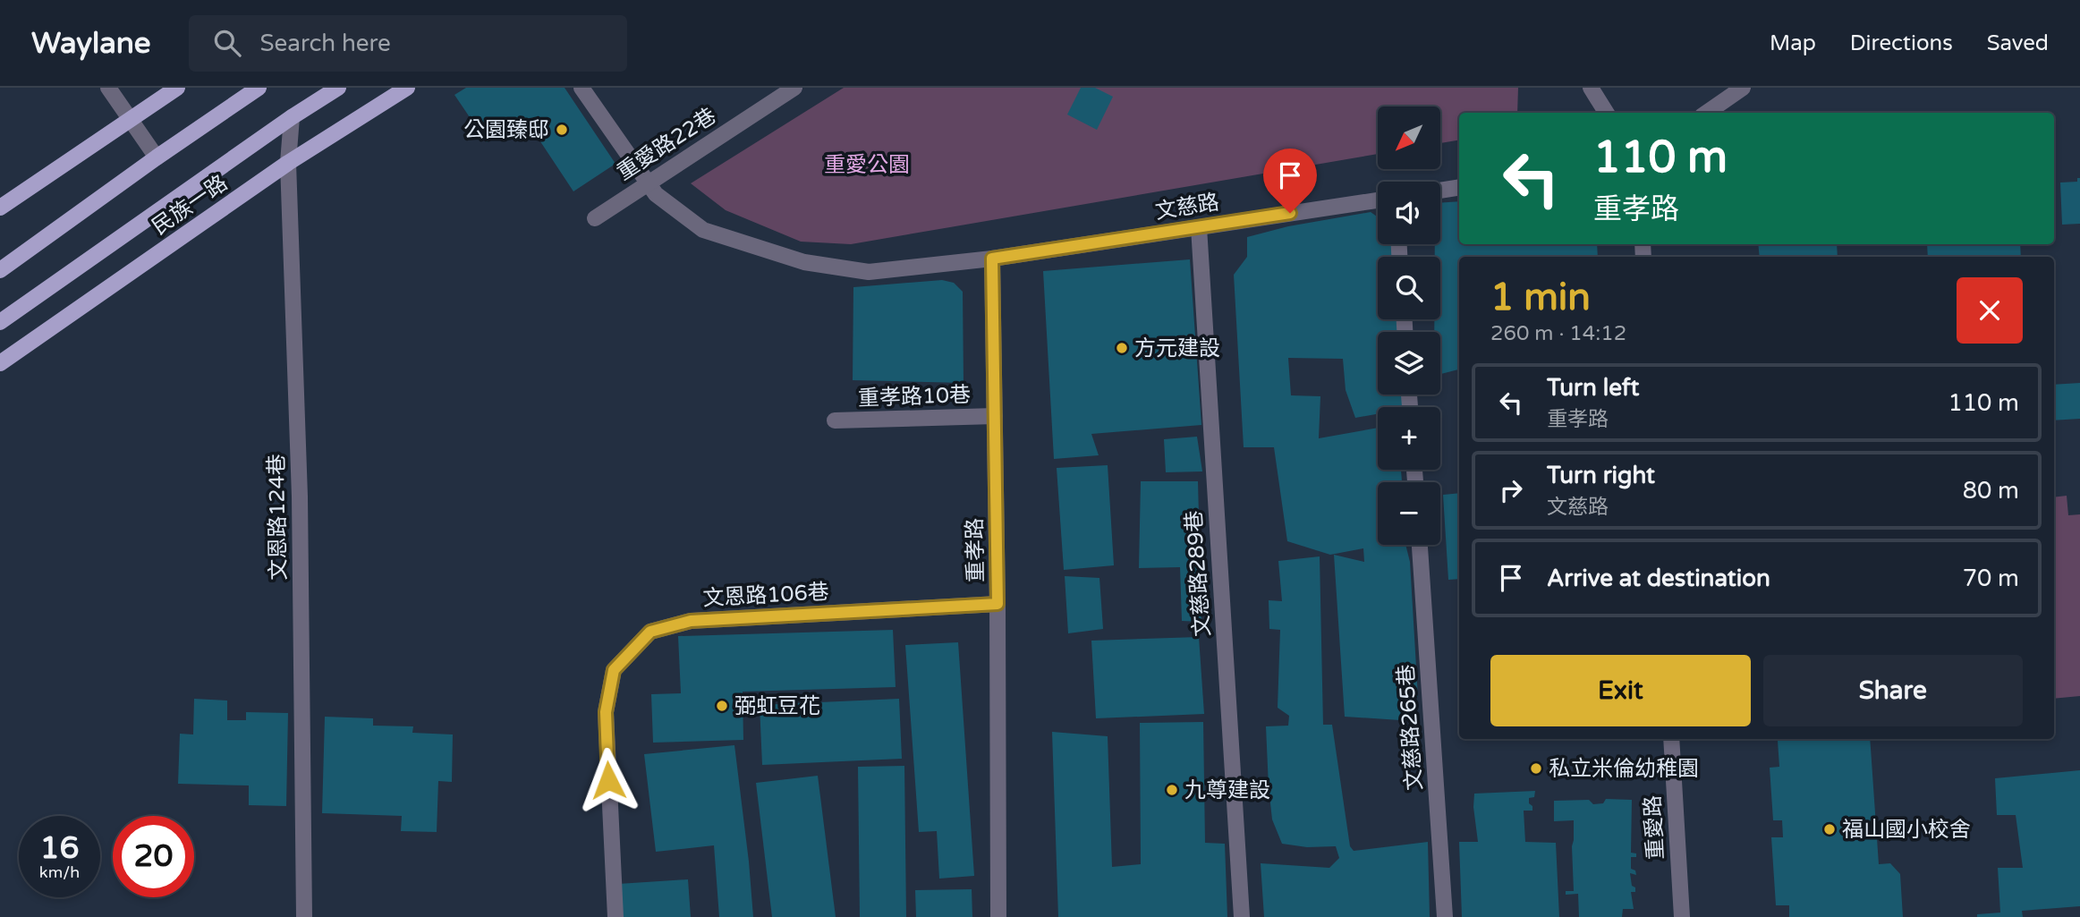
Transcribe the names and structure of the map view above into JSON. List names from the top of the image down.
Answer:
{
  "streets": {
    "main road": ["民族一路"],
    "street": [
      "重愛路22巷",
      "文慈路",
      "重孝路10巷",
      "文恩路124巷",
      "重孝路",
      "文慈路289巷",
      "文恩路106巷",
      "文慈路265巷",
      "重愛路"
    ]
  },
  "crossings": [
    ["重愛路22巷", "文慈路"],
    ["民族一路", "文恩路124巷"],
    ["文慈路", "重孝路"],
    ["文慈路", "文慈路289巷"],
    ["重孝路10巷", "重孝路"],
    ["重孝路", "文恩路106巷"]
  ],
  "parks": ["重愛公園"],
  "places": [
    "公園臻邸",
    "方元建設",
    "弼虹豆花",
    "私立米倫幼稚園",
    "九尊建設",
    "福山國小校舍"
  ],
  "north": "bottom left",
  "page": {
    "header": "Waylane",
    "search": "Search here",
    "nav": ["Map", "Directions", "Saved"],
    "map_buttons": ["+", "−"],
    "turn": ["110 m", "重孝路"],
    "heading": ["1 min", "260 m · 14:12"],
    "list": [
      {
        "name": "Turn left",
        "note": "重孝路",
        "value": "110 m"
      },
      {
        "name": "Turn right",
        "note": "文慈路",
        "value": "80 m"
      },
      {
        "name": "Arrive at destination",
        "value": "70 m"
      }
    ],
    "buttons": ["Exit", "Share"],
    "speed": "16 km/h",
    "limit": "20"
  }
}
